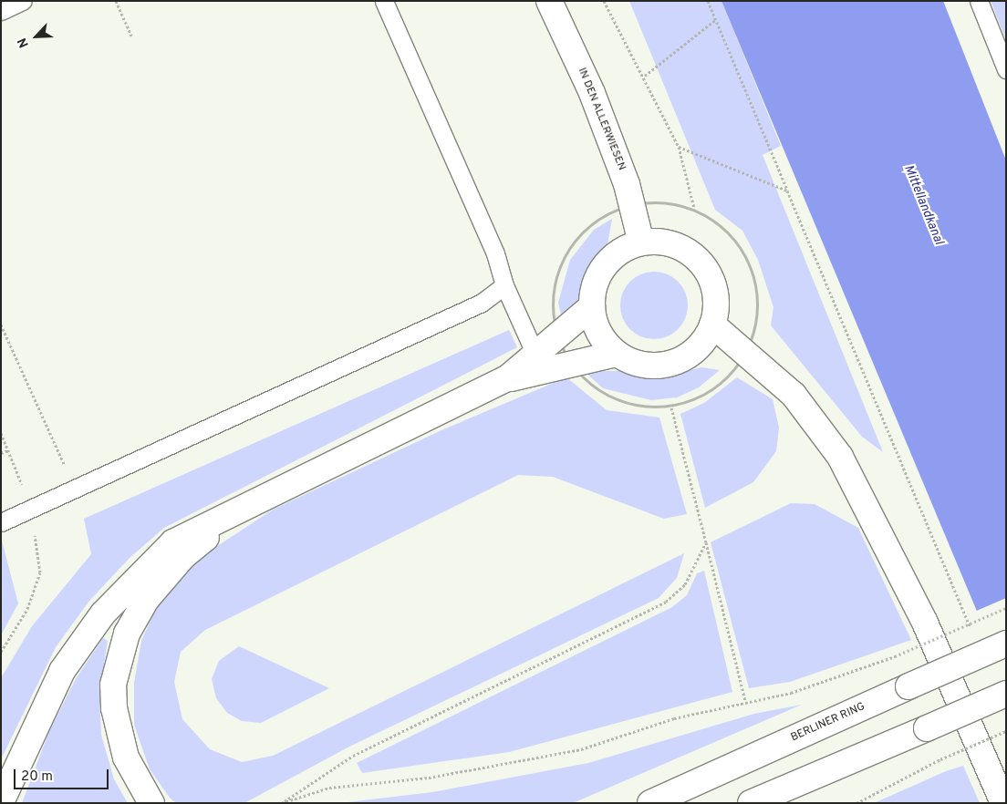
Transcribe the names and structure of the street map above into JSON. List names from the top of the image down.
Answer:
{
  "streets": {
    "main road": ["IN DEN ALLERWIESEN", "BERLINER RING"]
  },
  "water": ["Mittellandkanal"],
  "scale_bar": "20 m",
  "north": "bottom left"
}
